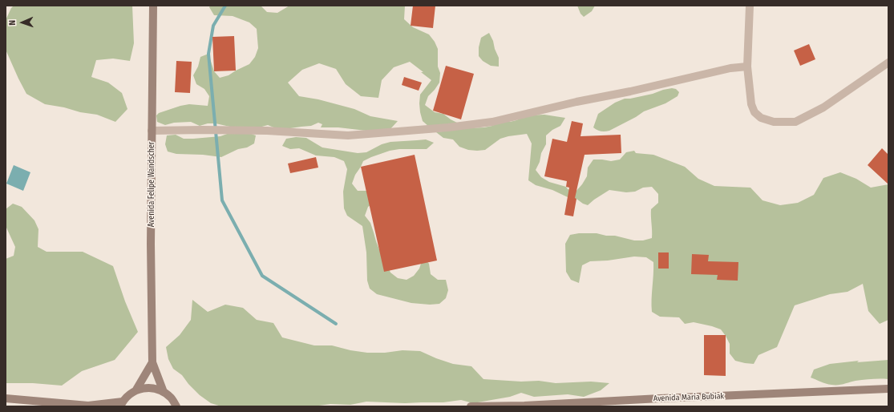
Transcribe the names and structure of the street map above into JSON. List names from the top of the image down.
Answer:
{
  "streets": {
    "street": ["Avenida Felipe Wandscher", "Avenida Maria Bubiak"]
  },
  "north": "left"
}
